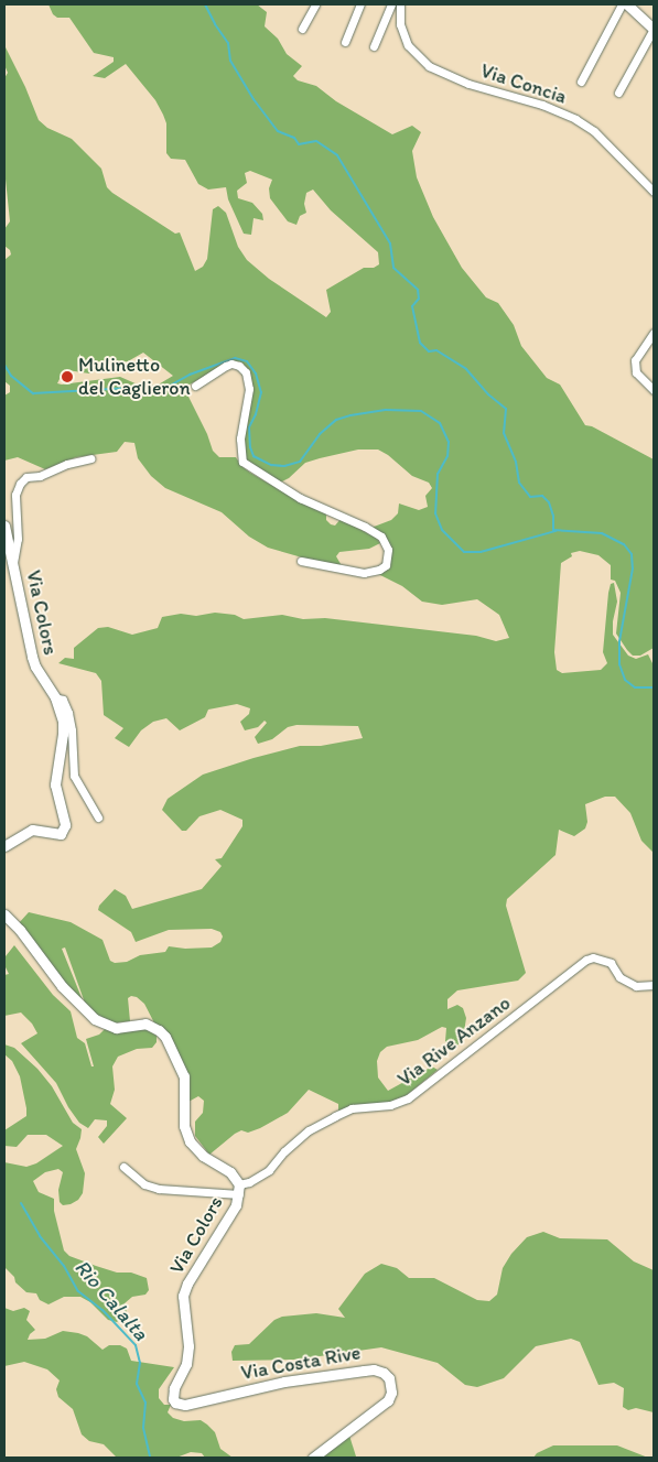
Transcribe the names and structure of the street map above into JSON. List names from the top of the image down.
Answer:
{
  "streets": {
    "street": [
      "Via Concia",
      "Via Colors",
      "Via Rive Anzano",
      "Via Costa Rive"
    ]
  },
  "crossings": [
    ["Via Colors", "Via Rive Anzano"],
    ["Via Colors", "Via Costa Rive"]
  ],
  "water": ["Rio Calalta"],
  "places": ["Mulinetto del Caglieron"]
}
